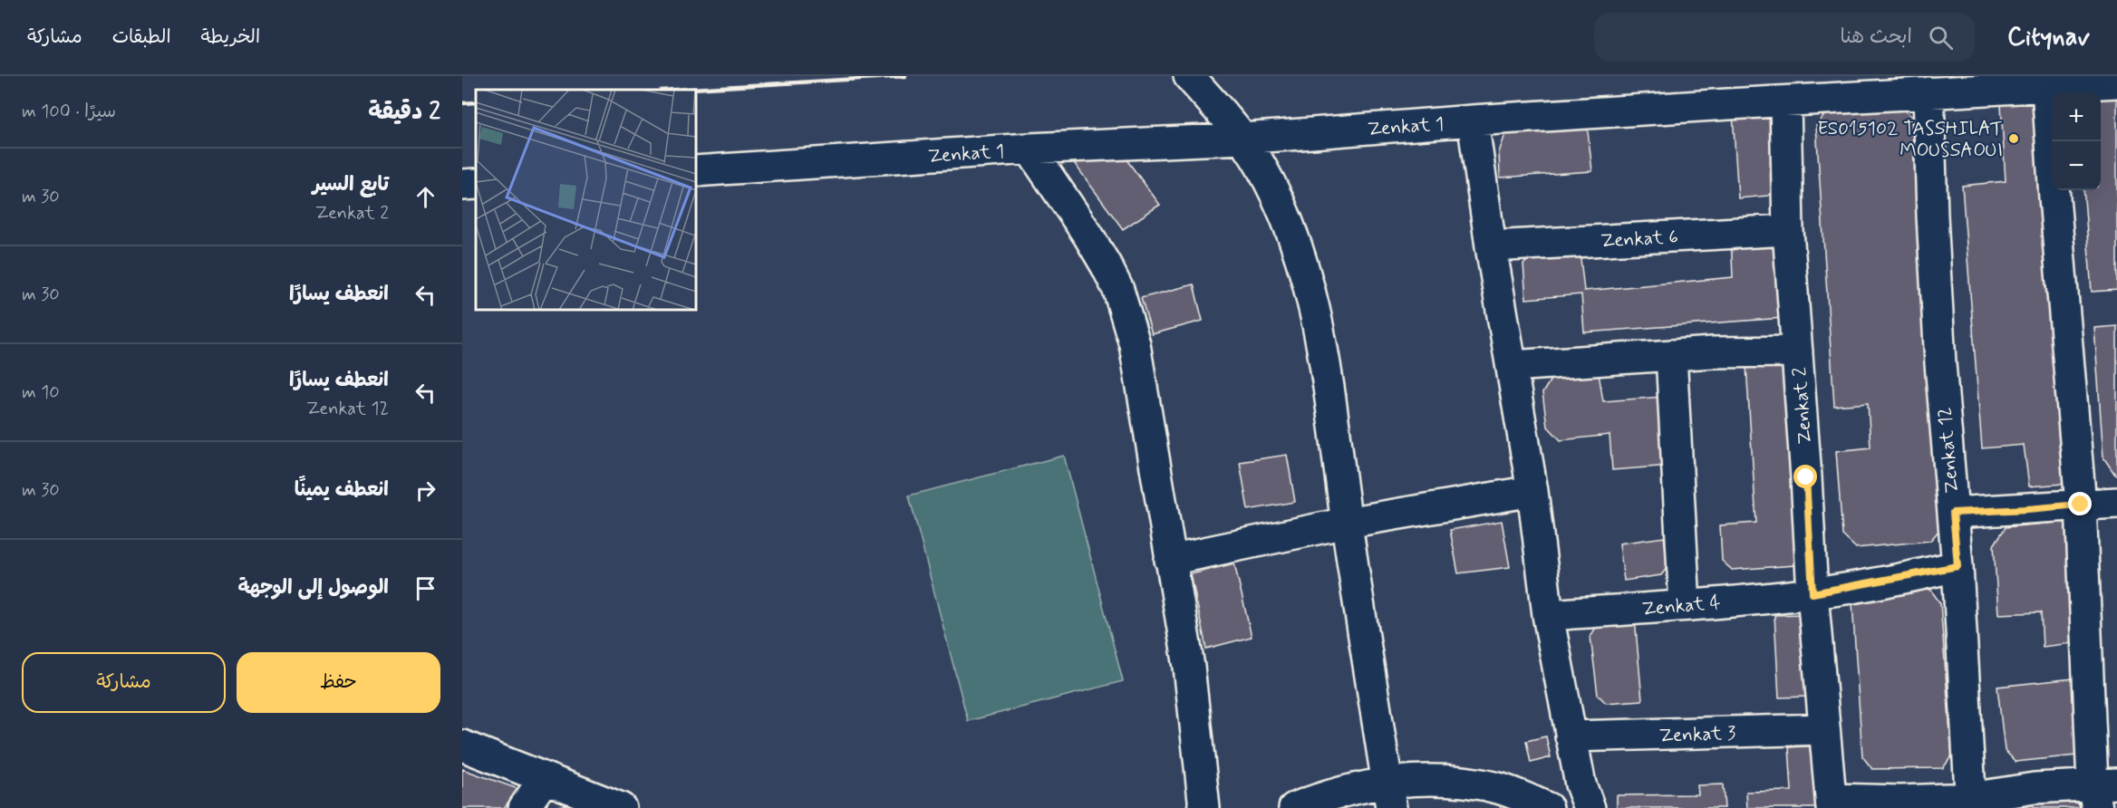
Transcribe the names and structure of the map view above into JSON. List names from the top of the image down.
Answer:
{
  "streets": {
    "street": [
      "Zenkat 1",
      "Zenkat 6",
      "Zenkat 2",
      "Zenkat 12",
      "Zenkat 4",
      "Zenkat 3"
    ]
  },
  "crossings": [
    ["Zenkat 1", "Zenkat 2"],
    ["Zenkat 1", "Zenkat 12"],
    ["Zenkat 6", "Zenkat 2"],
    ["Zenkat 2", "Zenkat 4"],
    ["Zenkat 2", "Zenkat 3"],
    ["Zenkat 12", "Zenkat 4"]
  ],
  "places": ["ES015102 TASSHILAT MOUSSAOUI"],
  "page": {
    "header": "Citynav",
    "search": "ابحث هنا",
    "nav": ["الخريطة", "الطبقات", "مشاركة"],
    "heading": ["2 دقيقة", "سيرًا · 100 m"],
    "map_buttons": ["+", "−"],
    "list": [
      ["تابع السير", "Zenkat 2", "30 m"],
      ["انعطف يسارًا", "30 m"],
      ["انعطف يسارًا", "Zenkat 12", "10 m"],
      ["انعطف يمينًا", "30 m"],
      "الوصول إلى الوجهة"
    ],
    "buttons": ["حفظ", "مشاركة"]
  }
}
